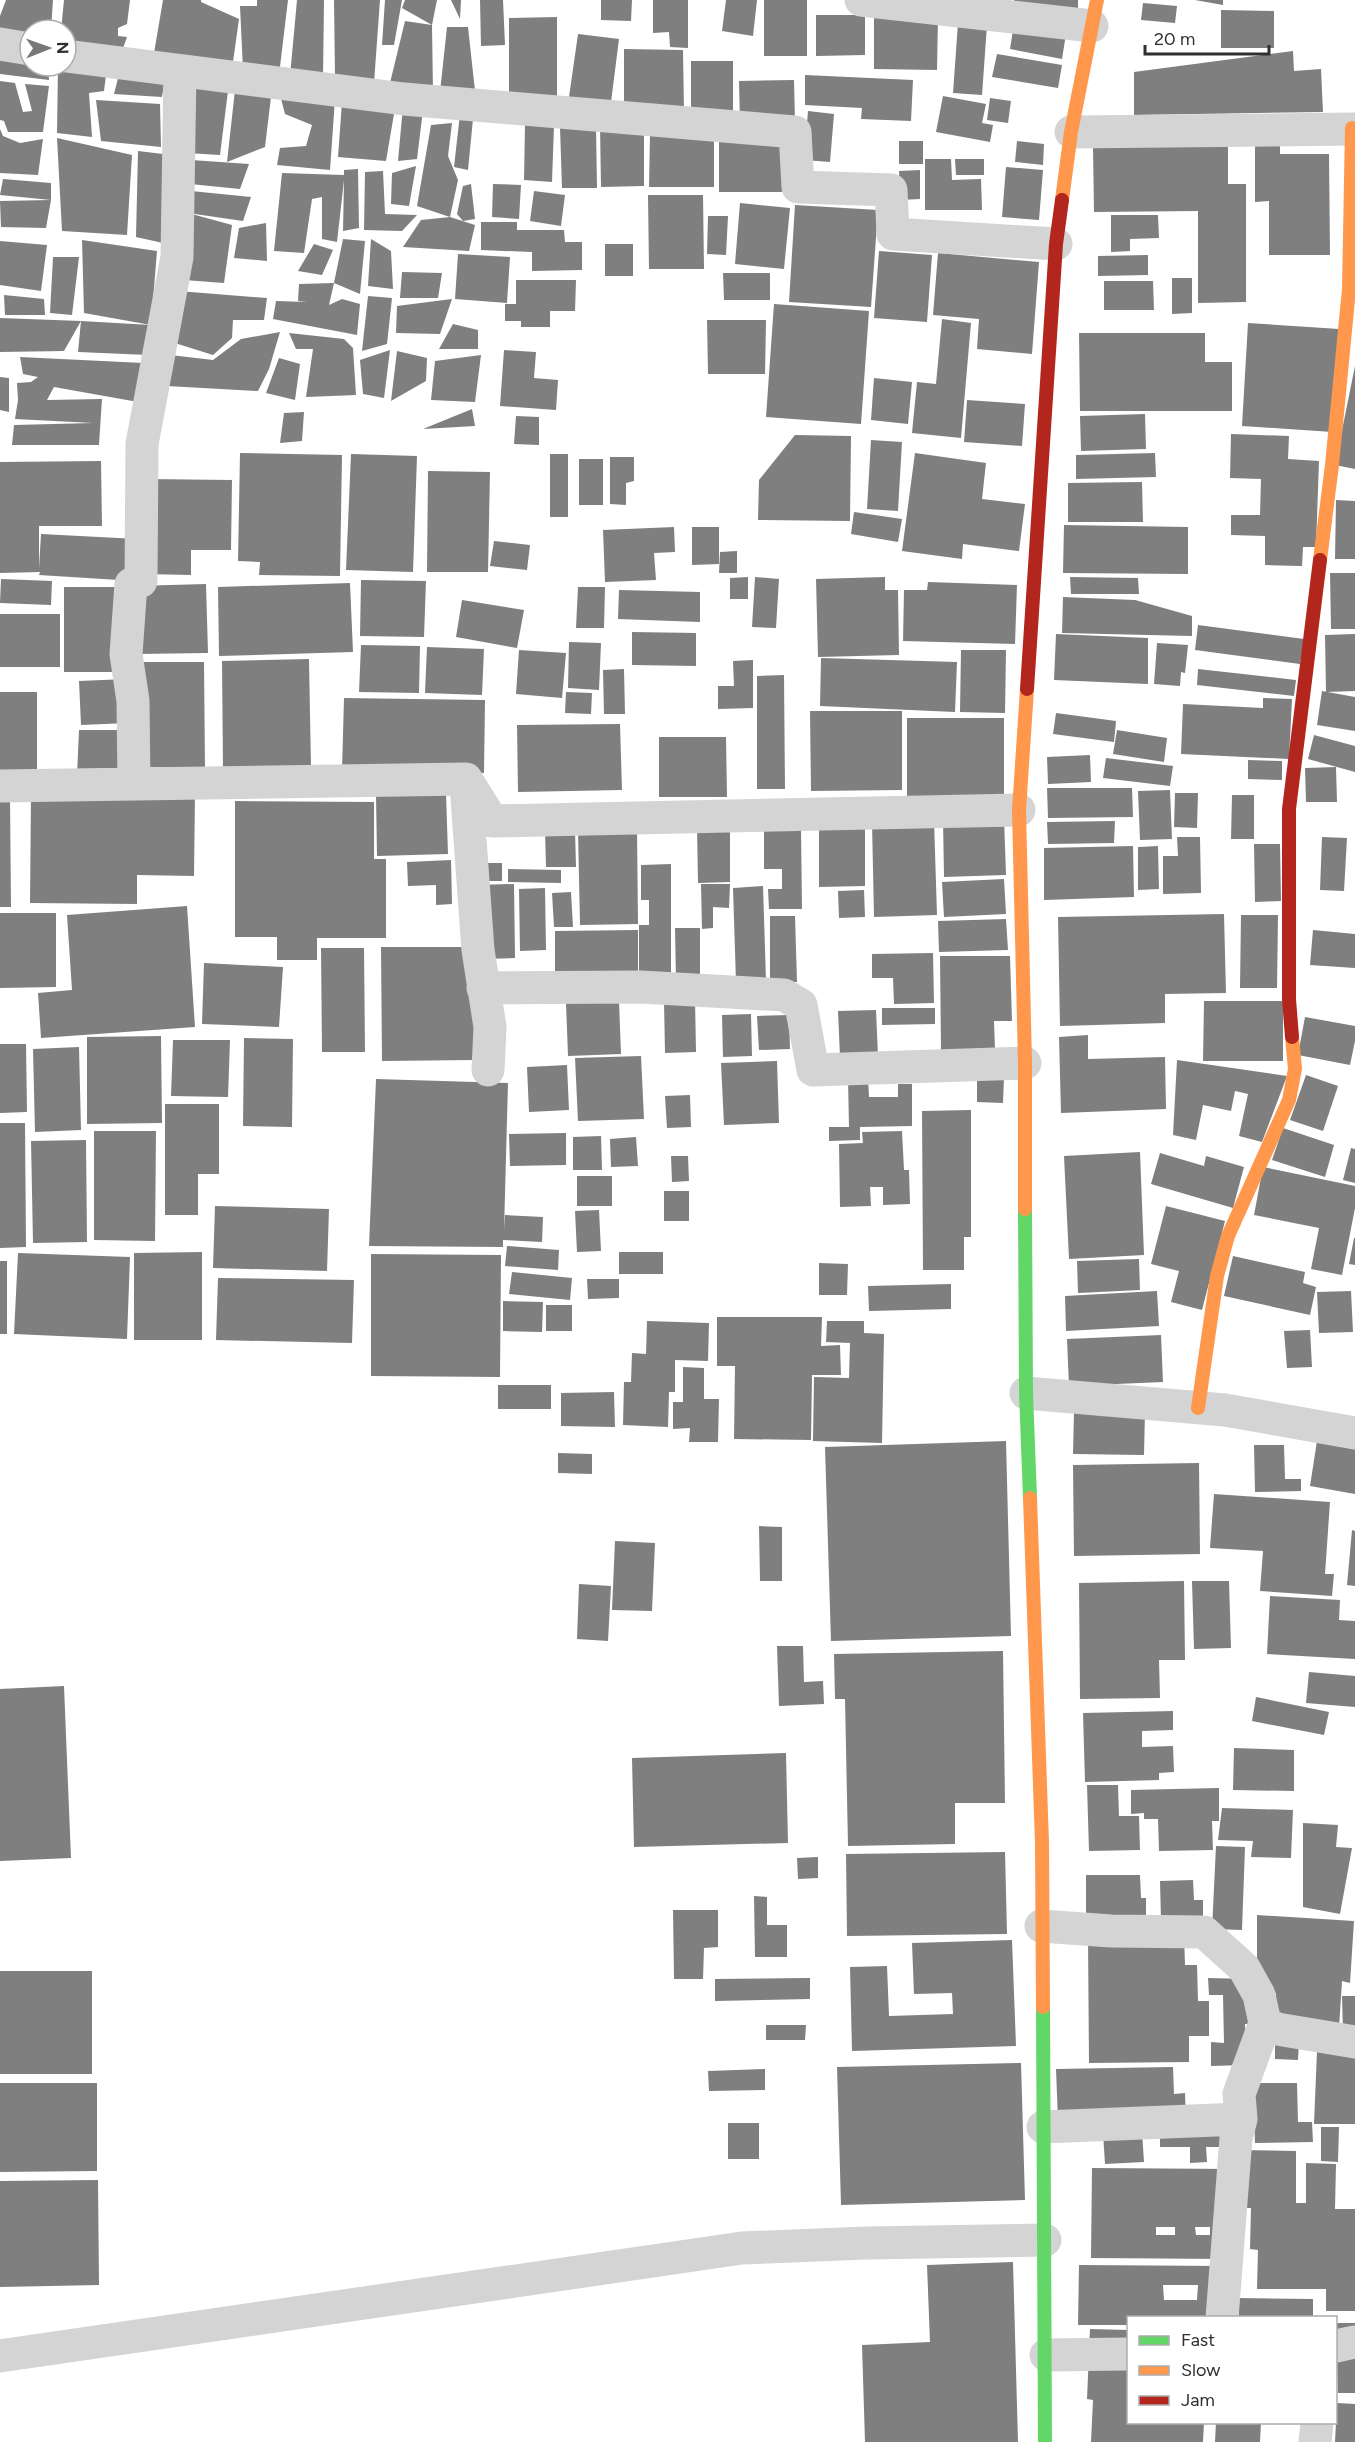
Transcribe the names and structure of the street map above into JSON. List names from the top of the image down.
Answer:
{
  "legend": ["Fast", "Slow", "Jam"],
  "scale_bar": "20 m",
  "north": "right"
}
